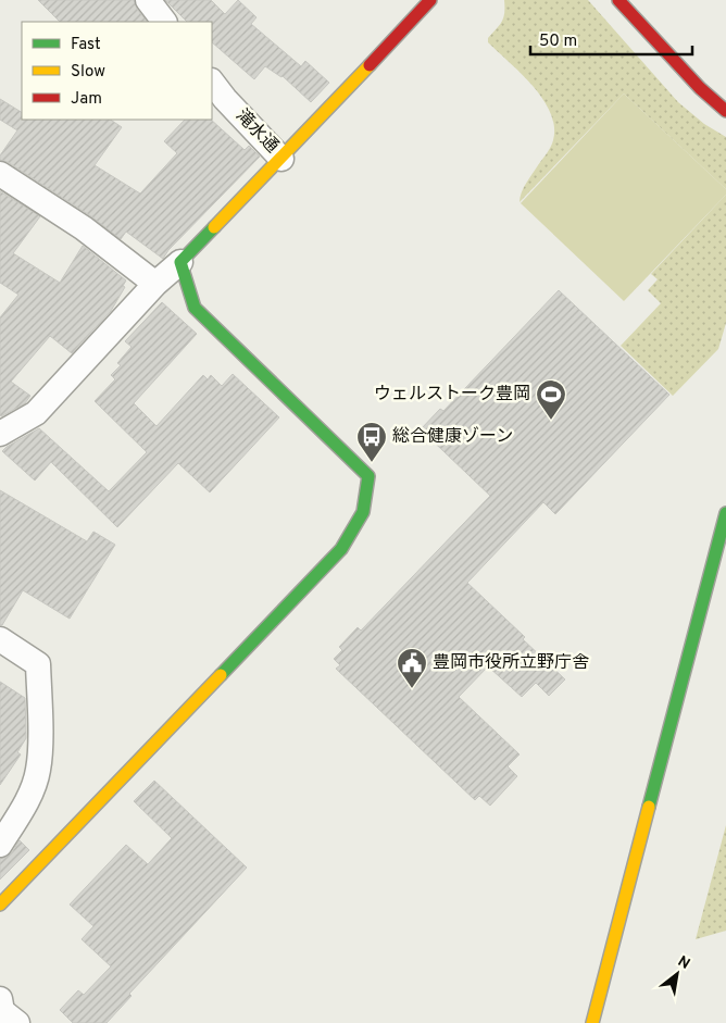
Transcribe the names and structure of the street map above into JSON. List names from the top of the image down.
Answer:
{
  "streets": {
    "street": ["滝水通"]
  },
  "places": {
    "sports": ["ウェルストーク豊岡"],
    "bus stop": ["総合健康ゾーン"],
    "public building": ["豊岡市役所立野庁舎"]
  },
  "legend": ["Fast", "Slow", "Jam"],
  "scale_bar": "50 m",
  "north": "top right"
}
